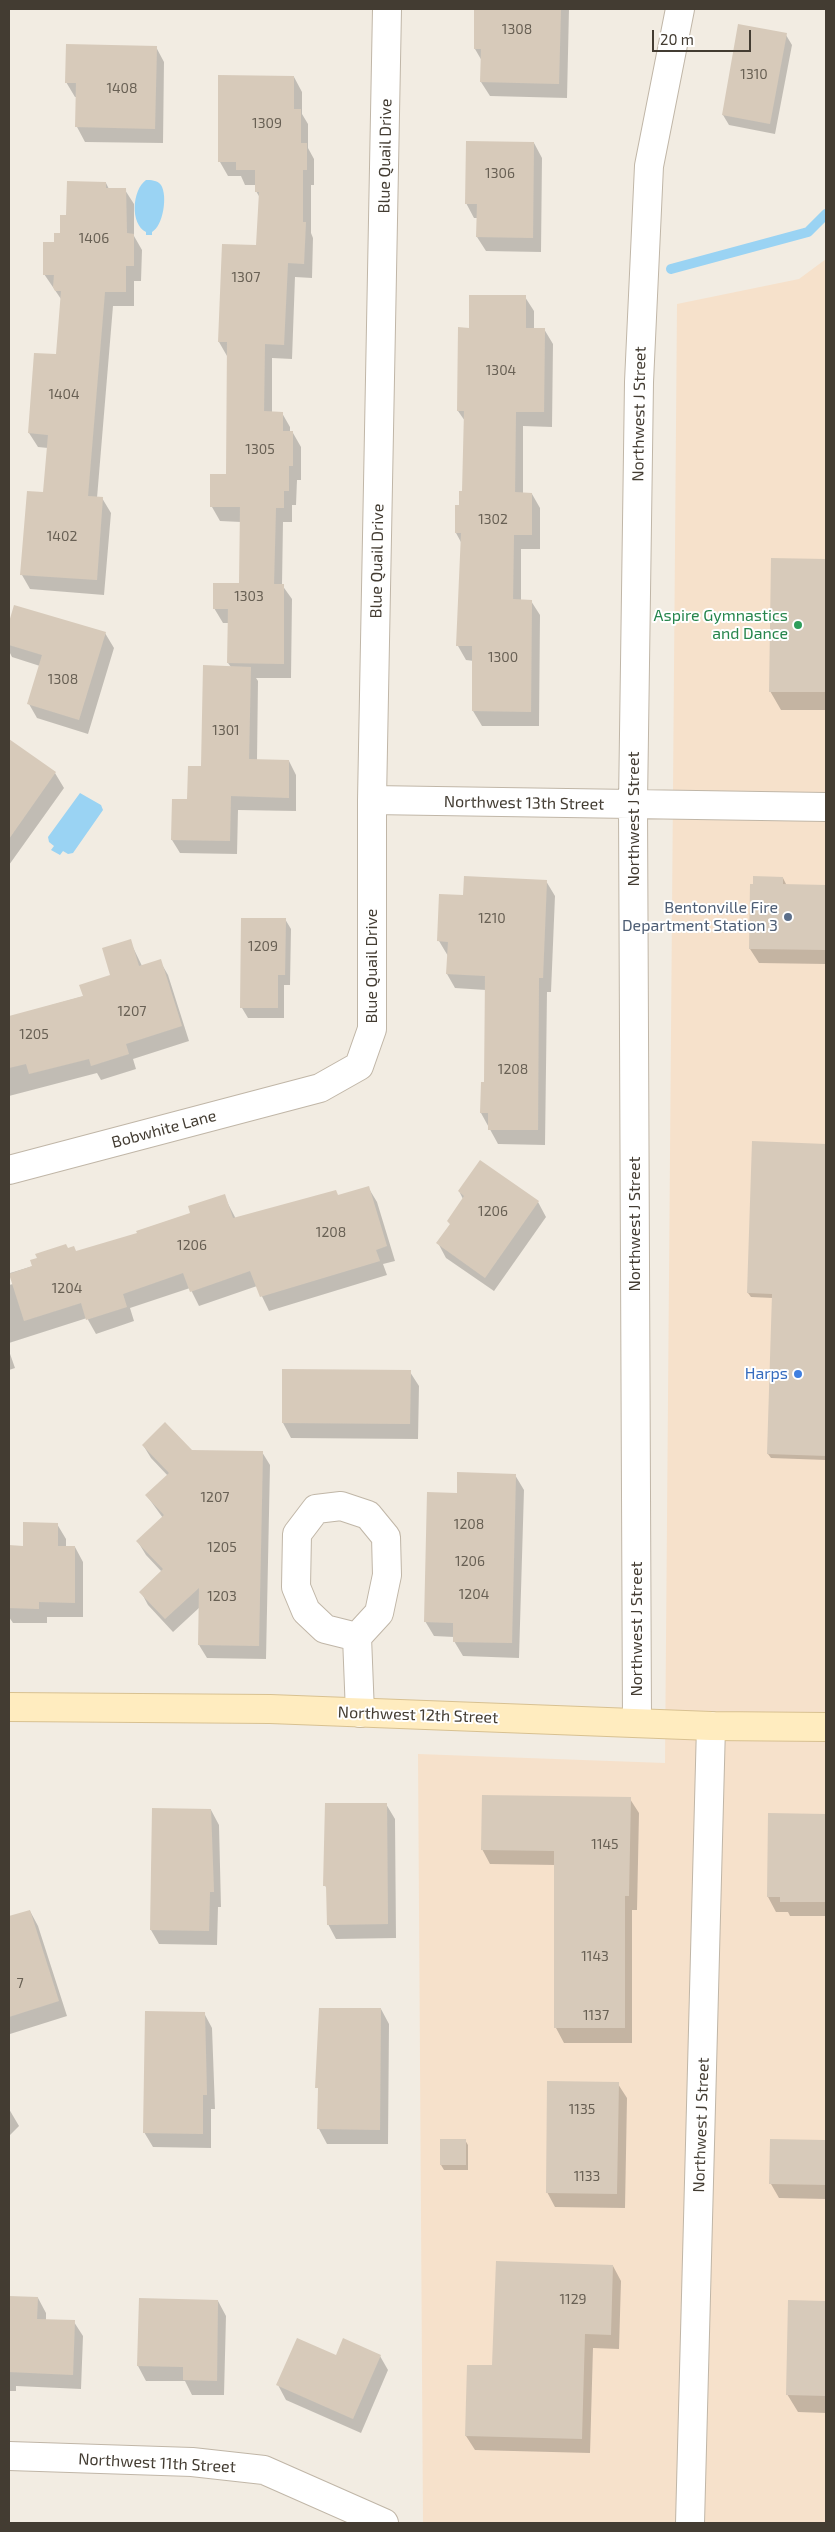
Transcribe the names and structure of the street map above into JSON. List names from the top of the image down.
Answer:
{
  "streets": {
    "street": [
      "Blue Quail Drive",
      "Northwest J Street",
      "Northwest 13th Street",
      "Bobwhite Lane",
      "Northwest 12th Street",
      "Northwest 11th Street"
    ]
  },
  "crossings": [
    ["Blue Quail Drive", "Northwest 13th Street"],
    ["Blue Quail Drive", "Bobwhite Lane"],
    ["Northwest J Street", "Northwest 13th Street"],
    ["Northwest J Street", "Northwest 12th Street"]
  ],
  "places": ["Aspire Gymnastics and Dance", "Bentonville Fire Department Station 3", "Harps"],
  "house_numbers": [
    "1308",
    "1310",
    "1408",
    "1309",
    "1306",
    "1406",
    "1307",
    "1304",
    "1404",
    "1305",
    "1302",
    "1402",
    "1303",
    "1300",
    "1308",
    "1301",
    "1210",
    "1209",
    "1207",
    "1205",
    "1208",
    "1206",
    "1208",
    "1206",
    "1204",
    "1207",
    "1208",
    "1205",
    "1206",
    "1204",
    "1203",
    "1145",
    "1143",
    "7",
    "1137",
    "1135",
    "1133",
    "1129"
  ],
  "scale_bar": "20 m"
}
